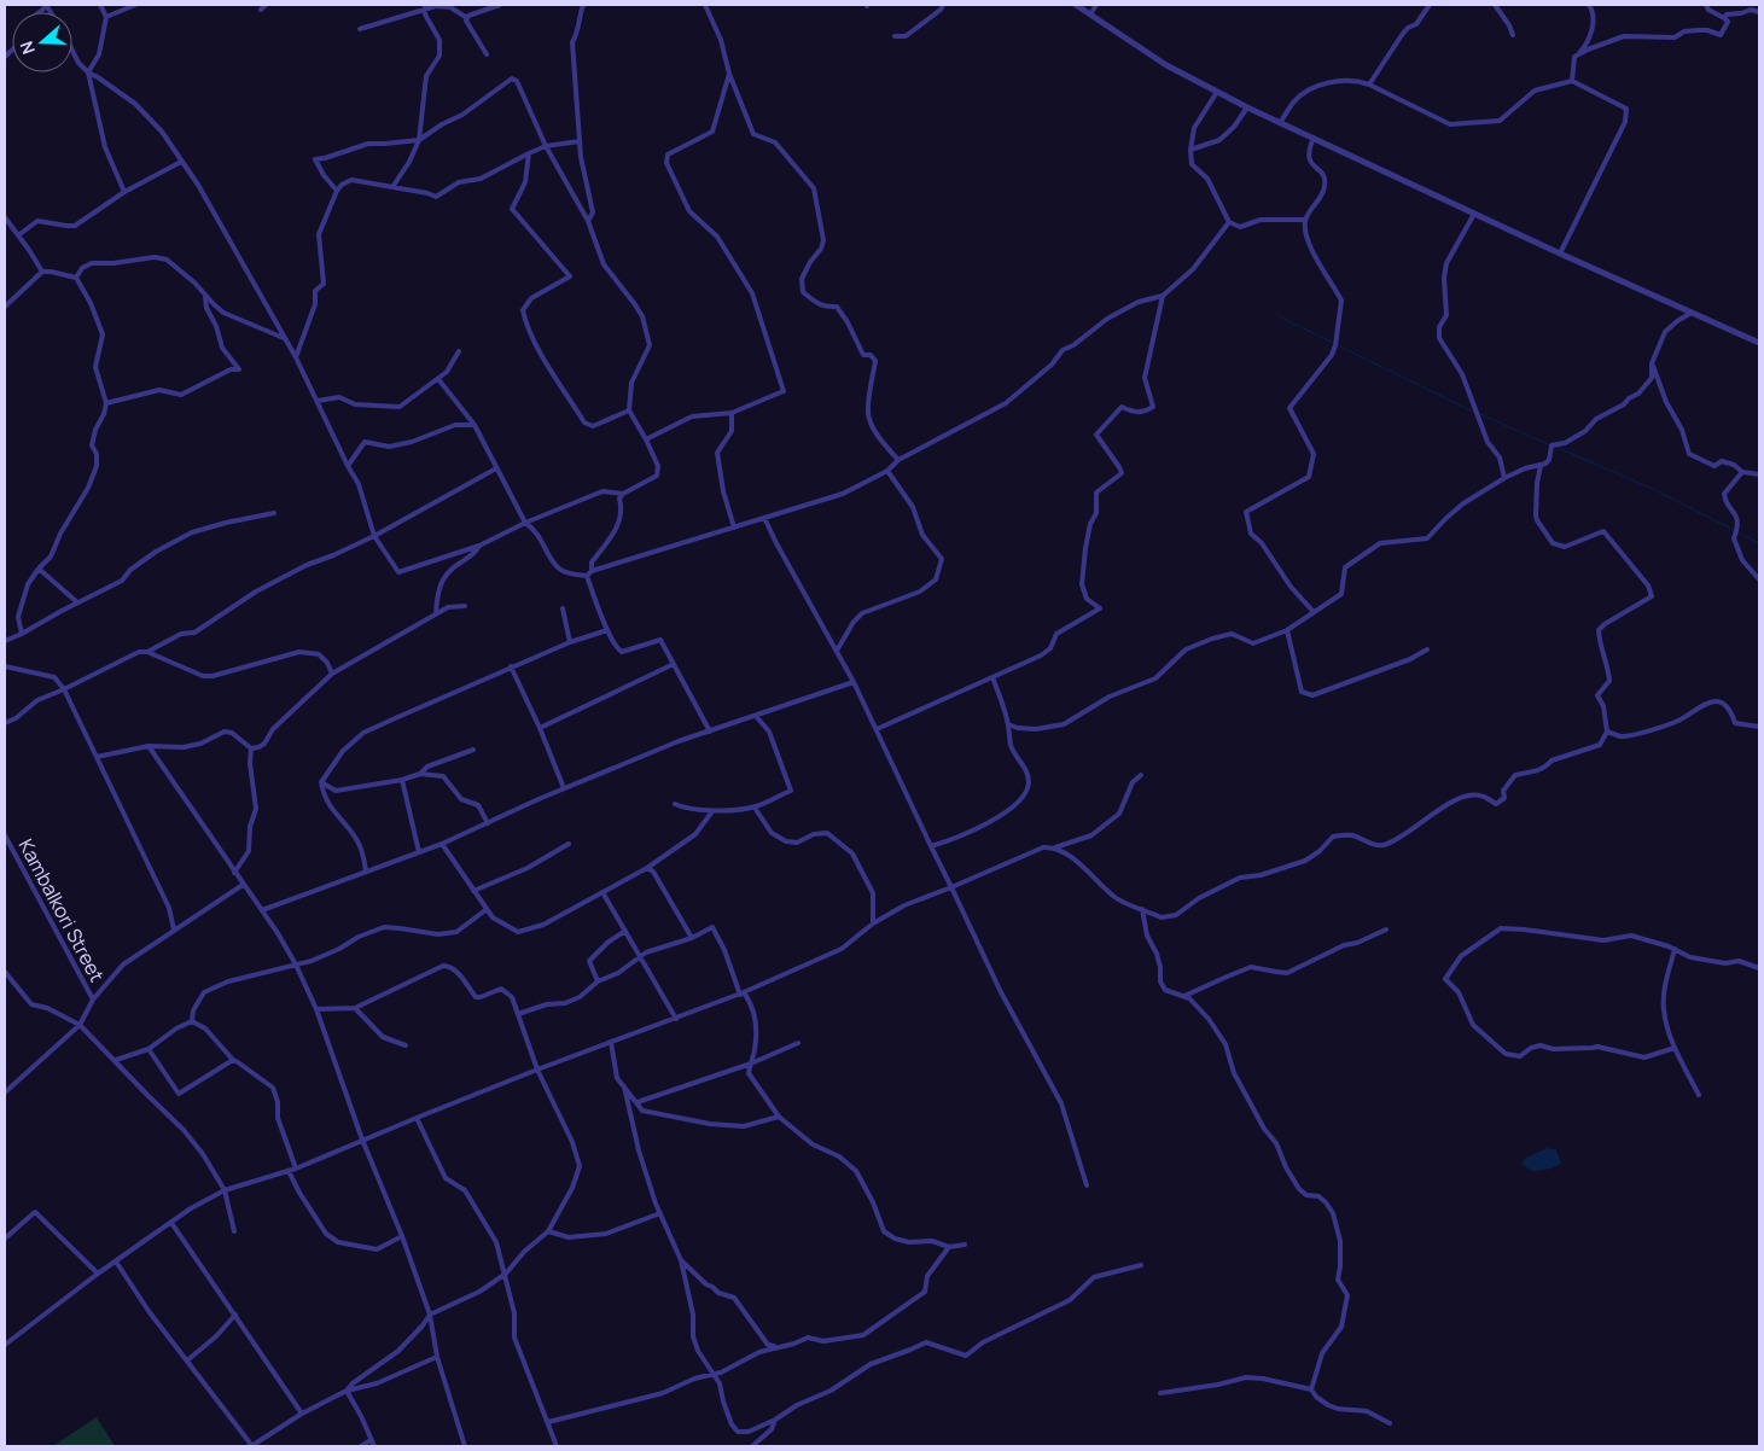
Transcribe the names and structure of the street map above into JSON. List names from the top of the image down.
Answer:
{
  "streets": {
    "street": ["Kambalkori Street"]
  },
  "north": "left"
}
